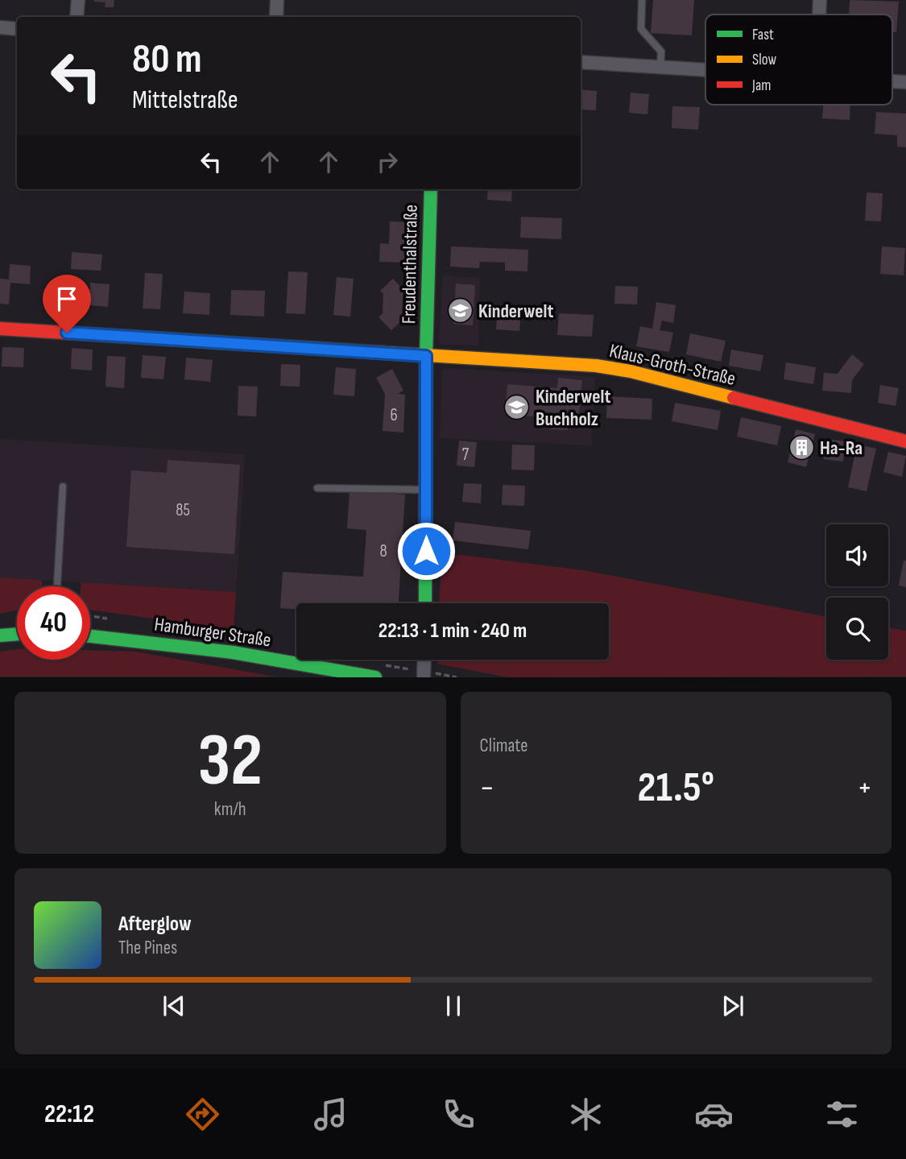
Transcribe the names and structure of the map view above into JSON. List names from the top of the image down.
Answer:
{
  "streets": {
    "street": ["Freudenthalstraße", "Klaus-Groth-Straße", "Hamburger Straße"]
  },
  "crossings": [
    ["Freudenthalstraße", "Klaus-Groth-Straße"]
  ],
  "places": {
    "school or university": ["Kinderwelt", "Kinderwelt Buchholz"],
    "building": ["Ha-Ra"]
  },
  "house_numbers": [
    "6",
    "7",
    "85",
    "8"
  ],
  "legend": ["Fast", "Slow", "Jam"],
  "page": {
    "turn": ["80 m", "Mittelstraße"],
    "limit": "40",
    "trip": "22:13 · 1 min · 240 m",
    "tile": [
      ["32", "km/h"],
      "Climate"
    ],
    "heat": ["−", "21.5°", "+"],
    "song": ["Afterglow", "The Pines"],
    "tabs": "22:12"
  }
}
